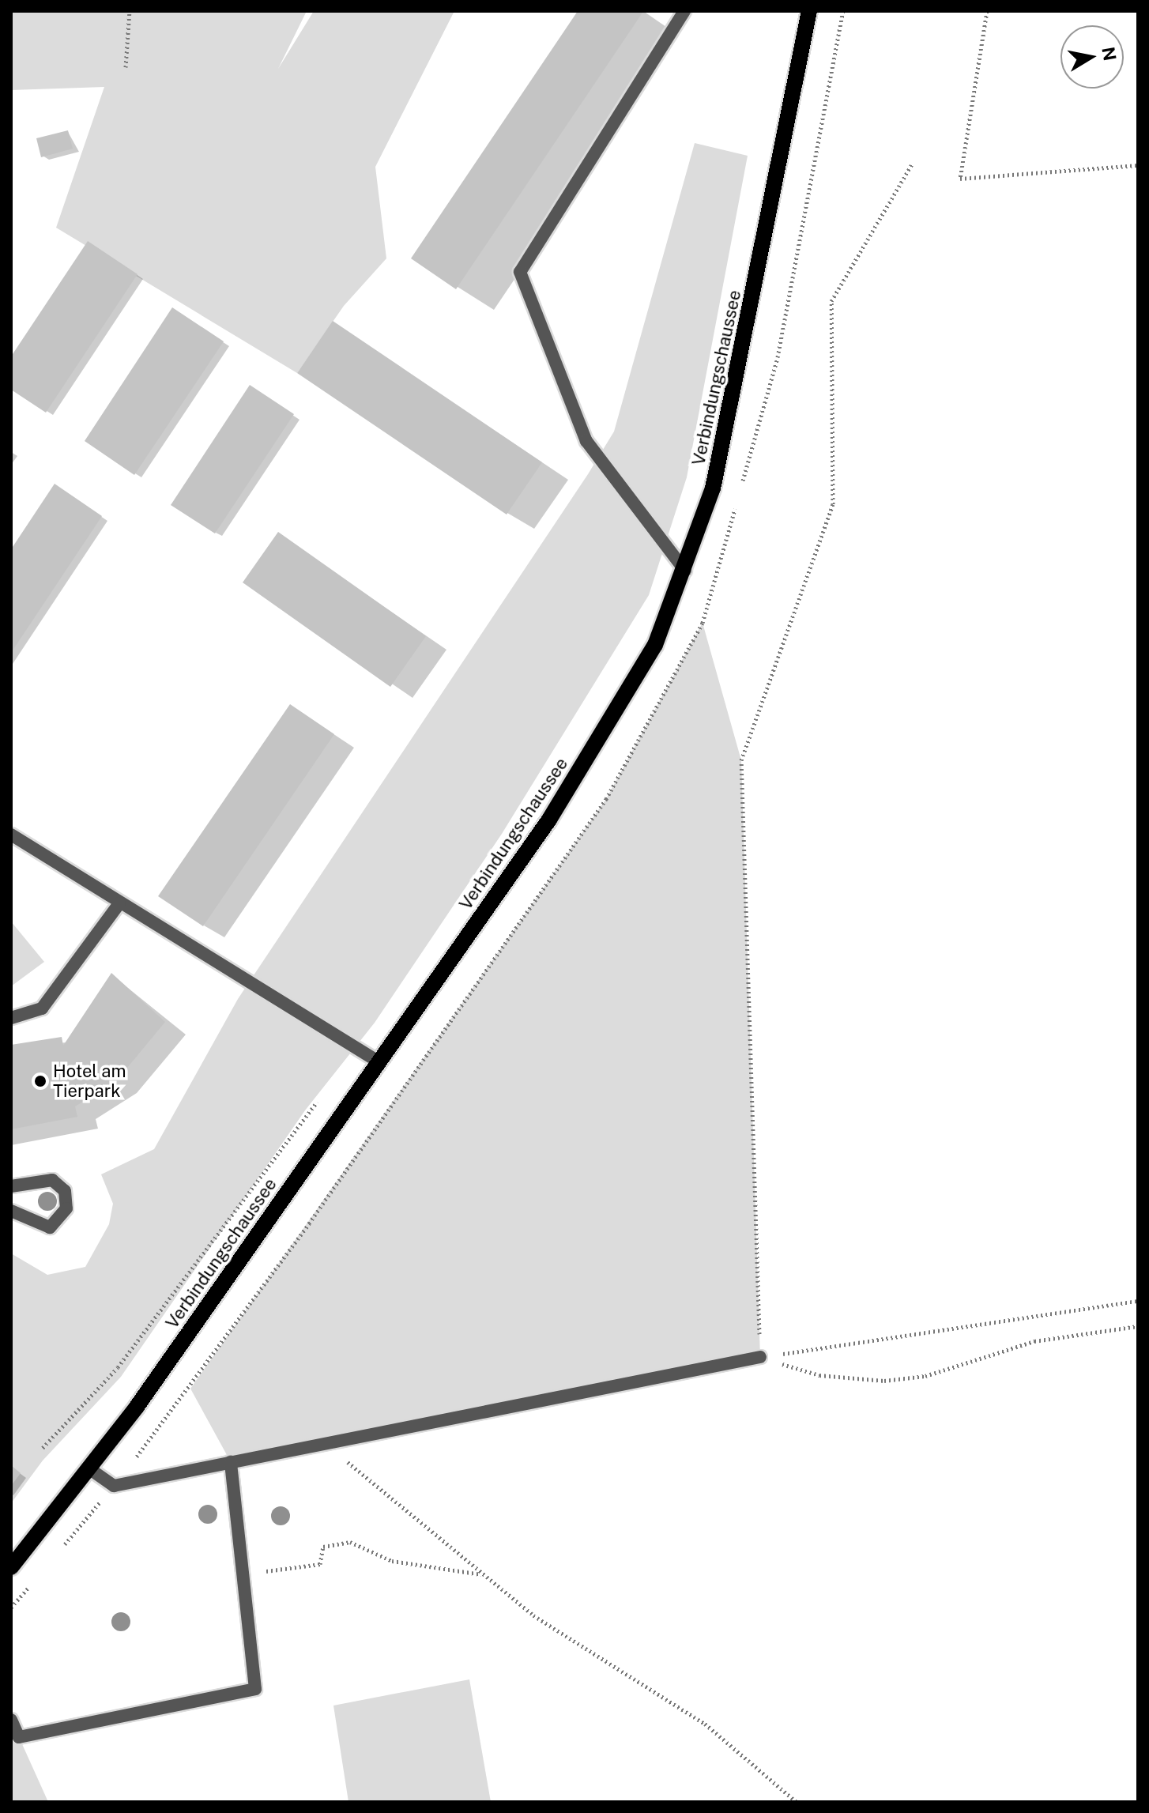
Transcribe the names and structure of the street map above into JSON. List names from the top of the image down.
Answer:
{
  "streets": {
    "main road": ["Verbindungschaussee"]
  },
  "places": ["Hotel am Tierpark"],
  "north": "right"
}
